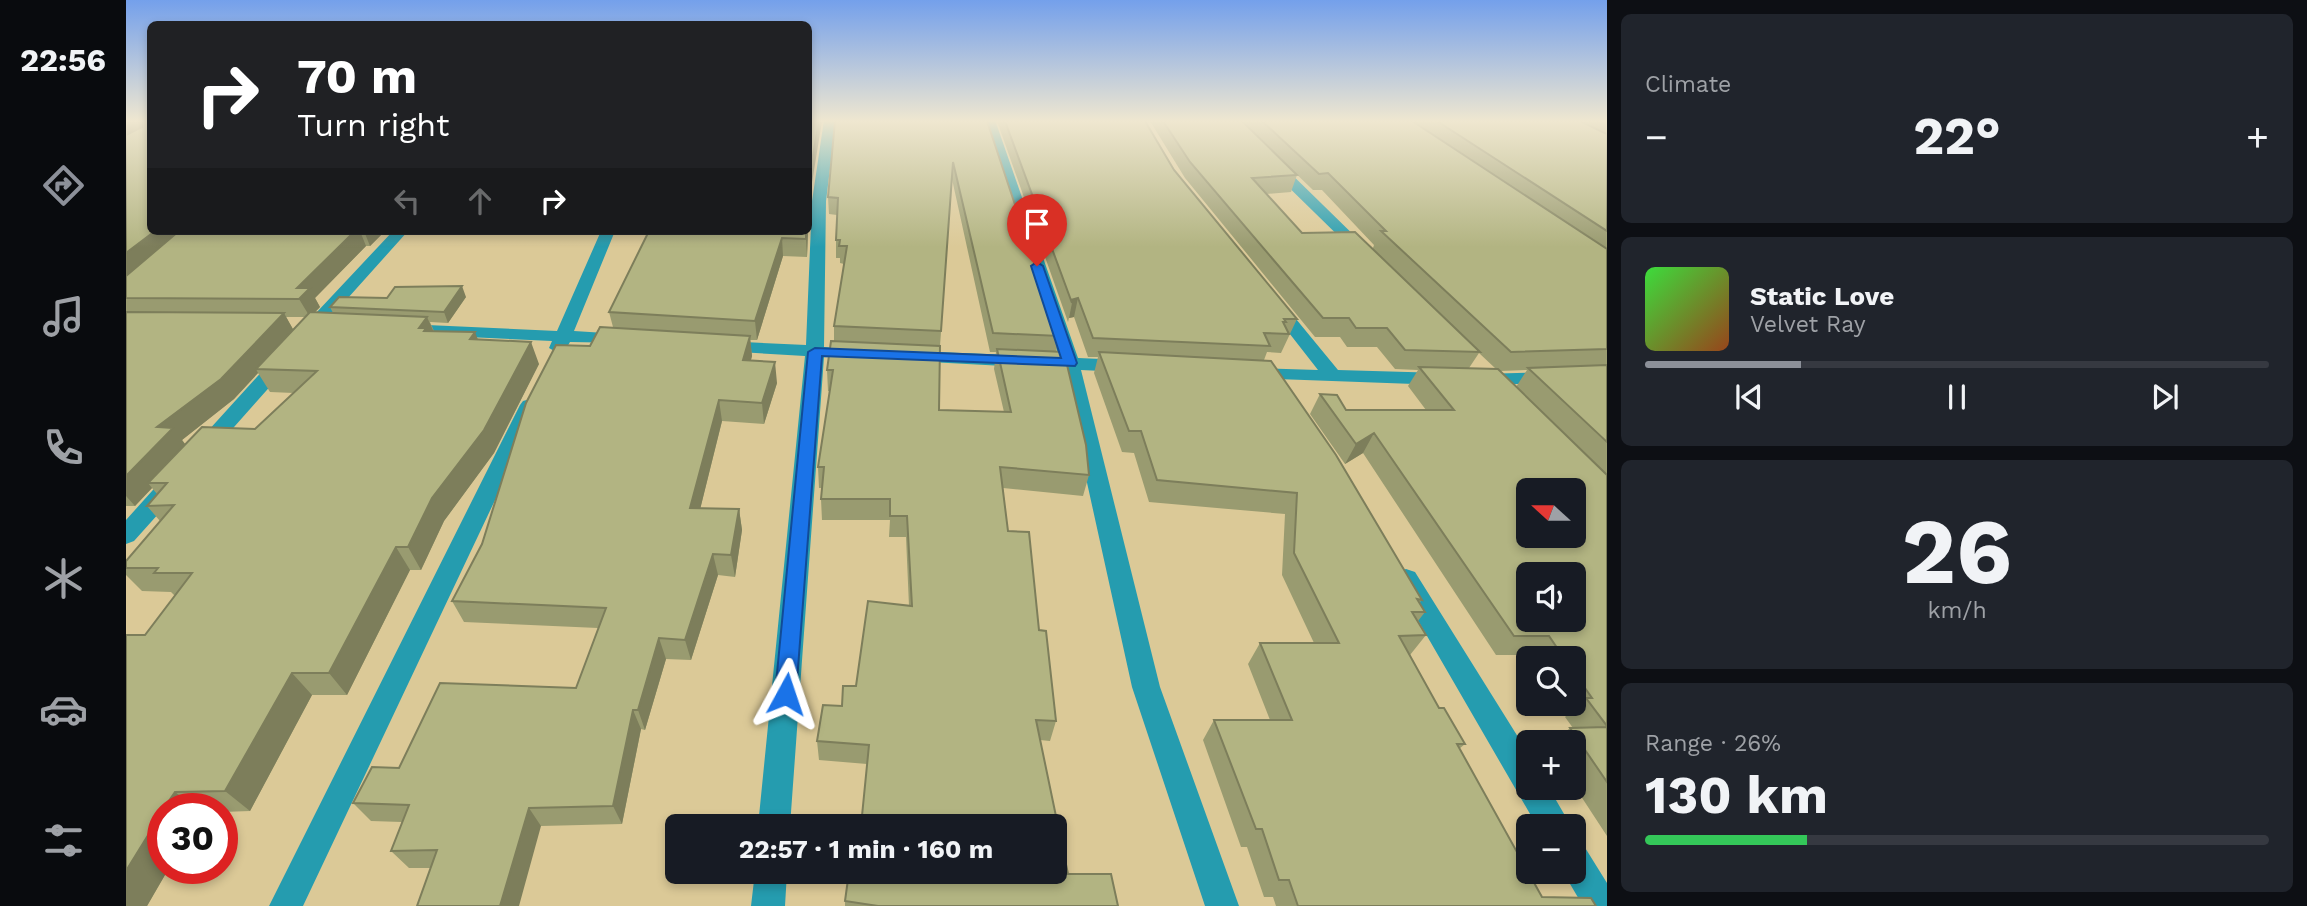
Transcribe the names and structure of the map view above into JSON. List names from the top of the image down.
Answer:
{
  "north": "left",
  "page": {
    "tabs": "22:56",
    "tile": [
      "Climate",
      ["26", "km/h"],
      ["Range · 26%", "130 km"]
    ],
    "turn": ["70 m", "Turn right"],
    "heat": ["−", "22°", "+"],
    "song": ["Static Love", "Velvet Ray"],
    "map_buttons": ["+", "−"],
    "limit": "30",
    "trip": "22:57 · 1 min · 160 m"
  }
}
